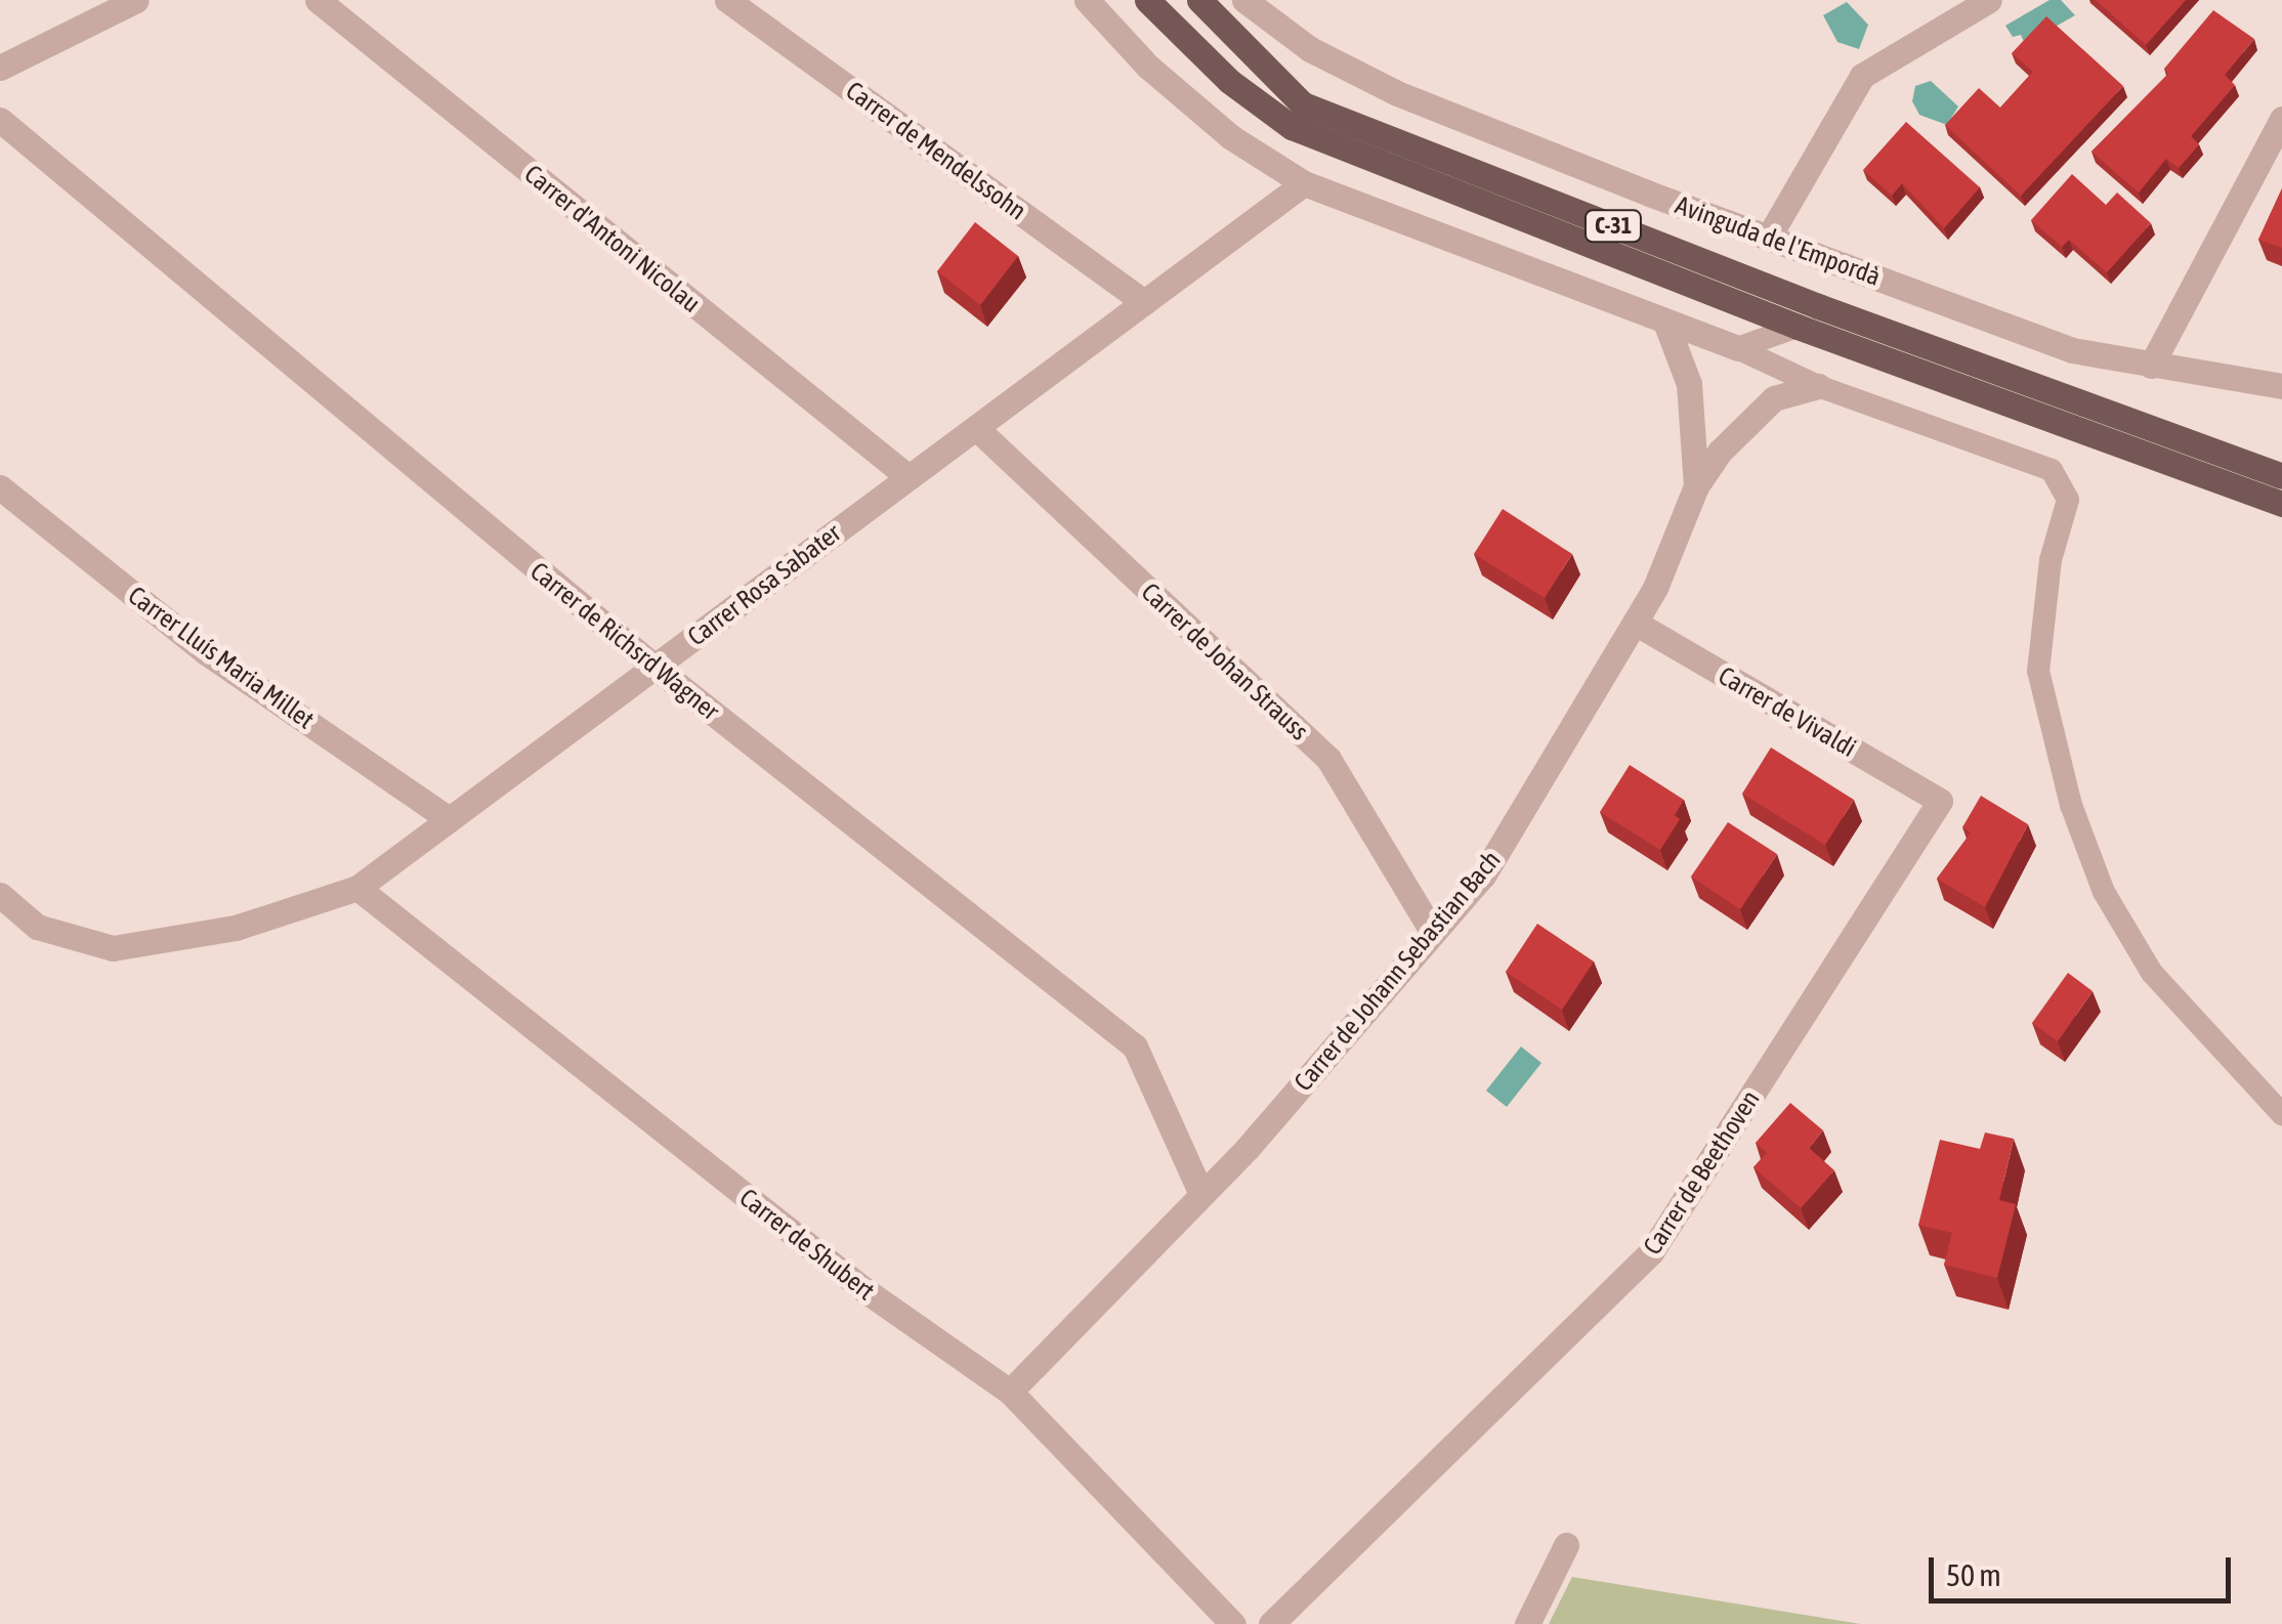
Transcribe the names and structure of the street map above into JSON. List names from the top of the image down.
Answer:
{
  "streets": {
    "main road": ["C-31"],
    "street": [
      "Carrer de Mendelssohn",
      "Carrer d'Antoni Nicolau",
      "Avinguda de l'Empordà",
      "Carrer Rosa Sabater",
      "Carrer de Richsrd Wagner",
      "Carrer Lluís Maria Millet",
      "Carrer de Johan Strauss",
      "Carrer de Vivaldi",
      "Carrer de Johann Sebastian Bach",
      "Carrer de Beethoven",
      "Carrer de Shubert"
    ]
  },
  "crossings": [
    ["Carrer de Mendelssohn", "Carrer Rosa Sabater"],
    ["Carrer d'Antoni Nicolau", "Carrer Rosa Sabater"],
    ["Carrer Rosa Sabater", "Carrer de Richsrd Wagner"],
    ["Carrer Rosa Sabater", "Carrer Lluís Maria Millet"],
    ["Carrer Rosa Sabater", "Carrer de Johan Strauss"],
    ["Carrer Rosa Sabater", "Carrer de Shubert"],
    ["Carrer de Richsrd Wagner", "Carrer de Johann Sebastian Bach"],
    ["Carrer de Johan Strauss", "Carrer de Johann Sebastian Bach"],
    ["Carrer de Vivaldi", "Carrer de Johann Sebastian Bach"],
    ["Carrer de Vivaldi", "Carrer de Beethoven"],
    ["Carrer de Johann Sebastian Bach", "Carrer de Shubert"]
  ],
  "scale_bar": "50 m"
}
